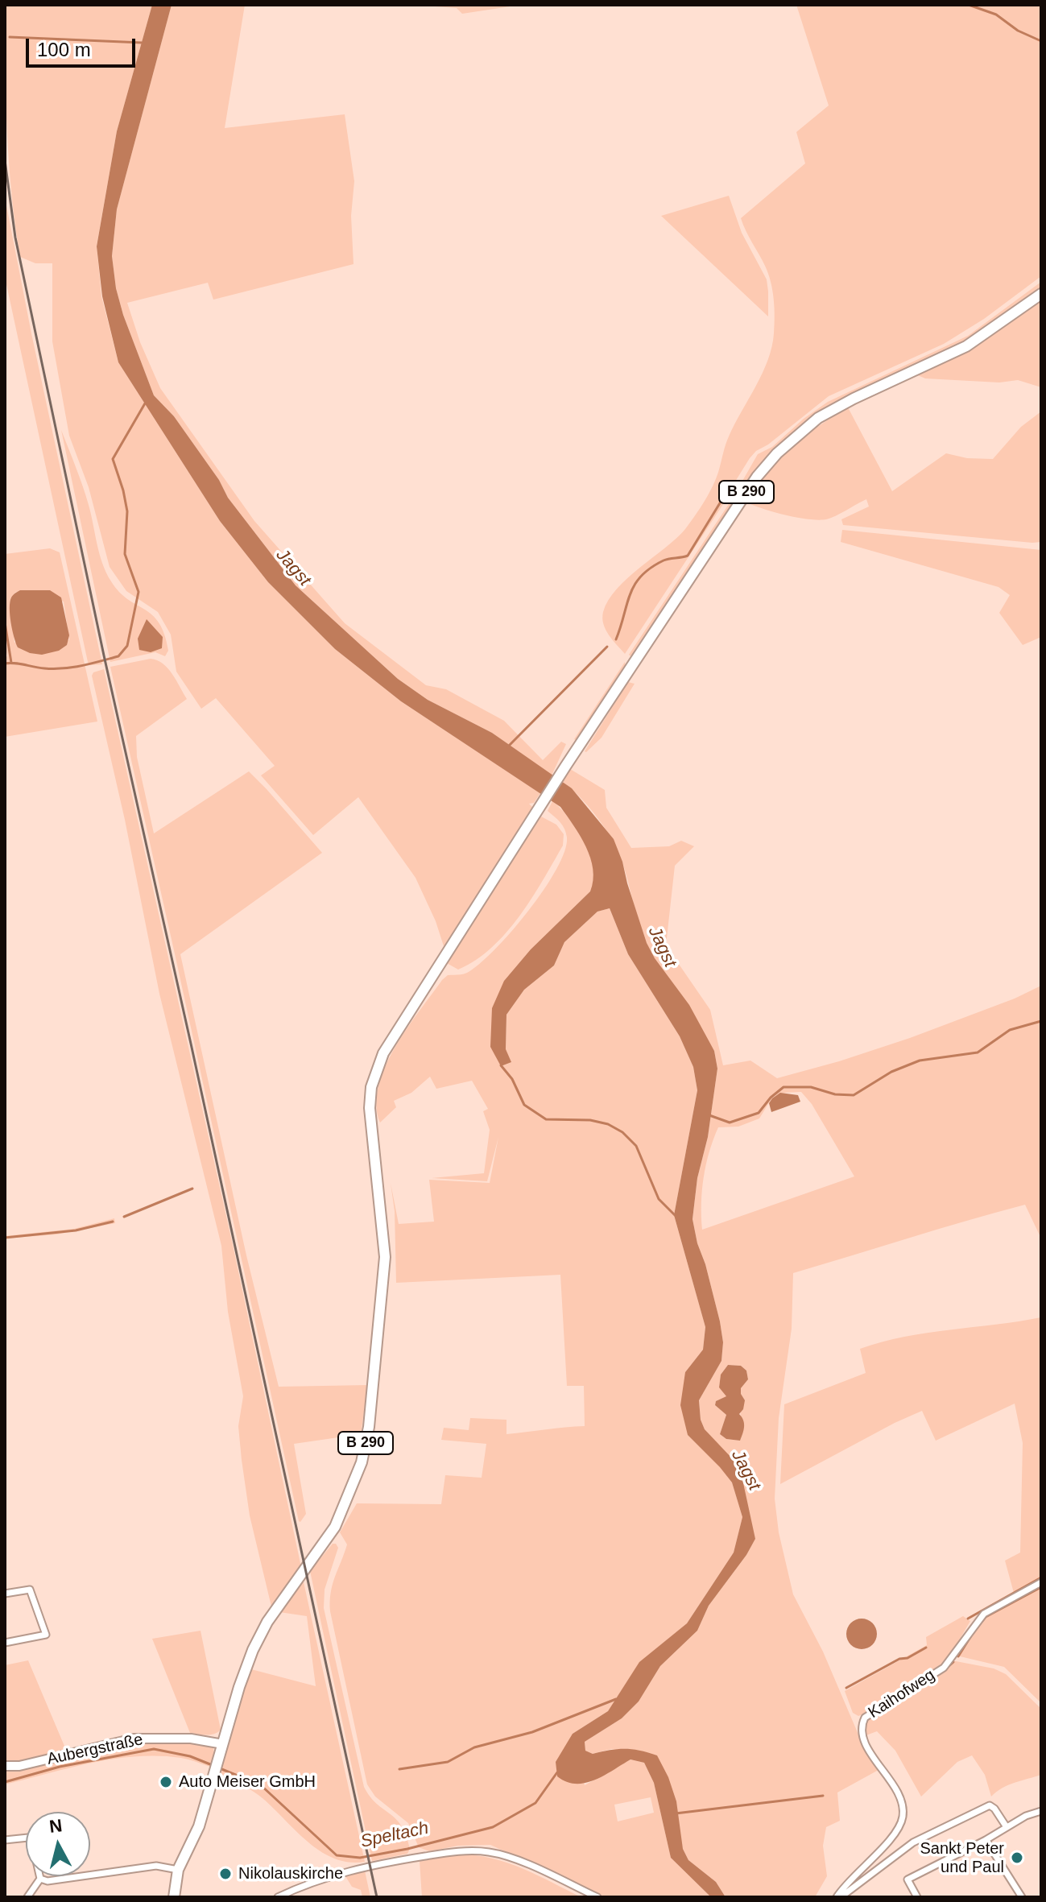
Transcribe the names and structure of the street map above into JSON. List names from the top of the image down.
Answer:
{
  "streets": {
    "main road": ["B 290"],
    "street": ["Kaihofweg", "Aubergstraße"]
  },
  "crossings": [
    ["B 290", "Aubergstraße"]
  ],
  "water": ["Jagst", "Speltach"],
  "places": ["Auto Meiser GmbH", "Sankt Peter und Paul", "Nikolauskirche"],
  "scale_bar": "100 m",
  "north": "top"
}
